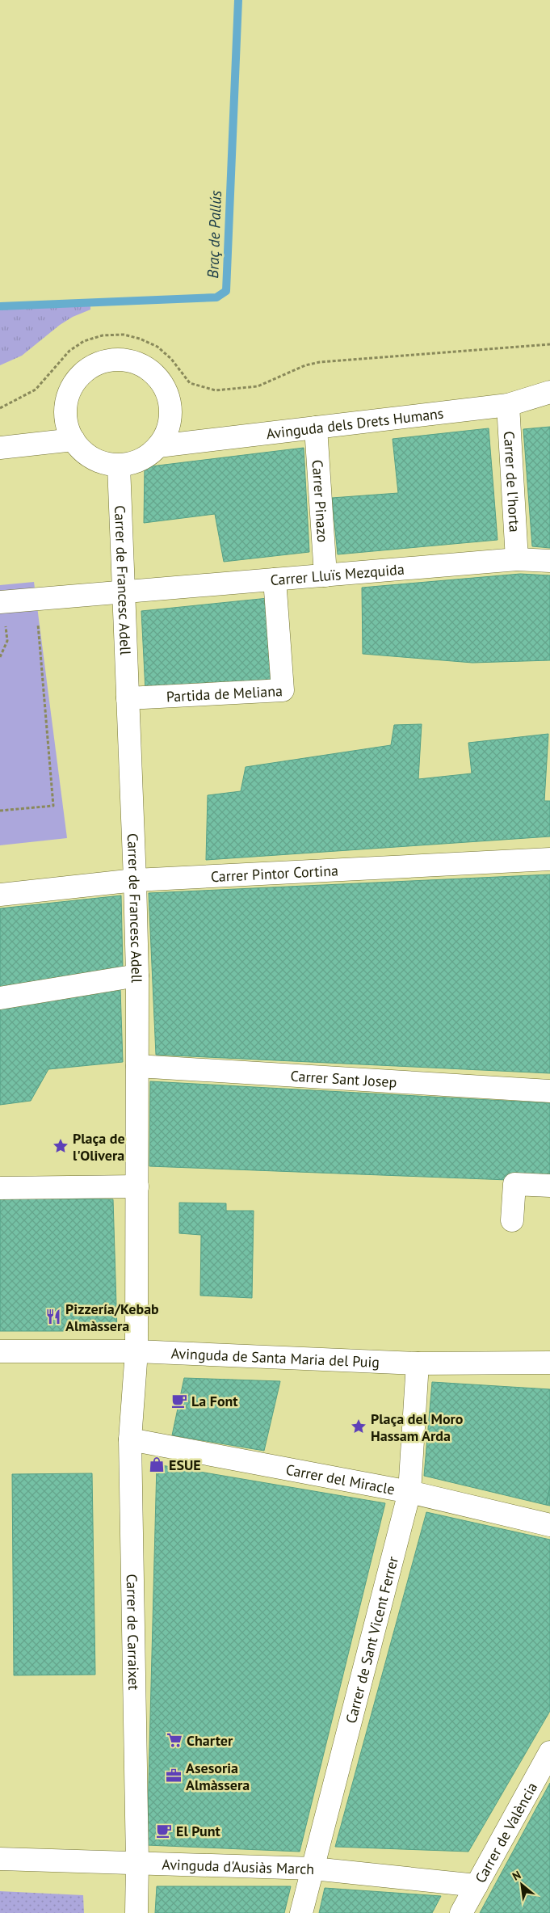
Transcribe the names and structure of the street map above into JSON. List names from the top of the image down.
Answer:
{
  "streets": {
    "street": [
      "Avinguda dels Drets Humans",
      "Carrer de l'horta",
      "Carrer Pinazo",
      "Carrer Lluïs Mezquida",
      "Carrer de Francesc Adell",
      "Partida de Meliana",
      "Carrer Pintor Cortina",
      "Carrer Sant Josep",
      "Avinguda de Santa Maria del Puig",
      "Carrer del Miracle",
      "Carrer de Carraixet",
      "Carrer de Sant Vicent Ferrer",
      "Carrer de València",
      "Avinguda d'Ausiàs March"
    ]
  },
  "crossings": [
    ["Avinguda dels Drets Humans", "Carrer de l'horta"],
    ["Avinguda dels Drets Humans", "Carrer Pinazo"],
    ["Avinguda dels Drets Humans", "Carrer de Francesc Adell"],
    ["Carrer de l'horta", "Carrer Lluïs Mezquida"],
    ["Carrer Pinazo", "Carrer Lluïs Mezquida"],
    ["Carrer Lluïs Mezquida", "Carrer de Francesc Adell"],
    ["Carrer Lluïs Mezquida", "Partida de Meliana"],
    ["Carrer de Francesc Adell", "Partida de Meliana"],
    ["Carrer de Francesc Adell", "Carrer Pintor Cortina"],
    ["Carrer de Francesc Adell", "Carrer Sant Josep"],
    ["Carrer de Francesc Adell", "Avinguda de Santa Maria del Puig"],
    ["Carrer de Francesc Adell", "Carrer de Carraixet"],
    ["Avinguda de Santa Maria del Puig", "Carrer de Carraixet"],
    ["Avinguda de Santa Maria del Puig", "Carrer de Sant Vicent Ferrer"],
    ["Carrer del Miracle", "Carrer de Carraixet"],
    ["Carrer del Miracle", "Carrer de Sant Vicent Ferrer"],
    ["Carrer de Carraixet", "Avinguda d'Ausiàs March"],
    ["Carrer de Sant Vicent Ferrer", "Avinguda d'Ausiàs March"],
    ["Carrer de València", "Avinguda d'Ausiàs March"]
  ],
  "water": ["Braç de Pallús"],
  "places": {
    "place": ["Plaça de l'Olivera", "Plaça del Moro Hassam Arda"],
    "restaurant": ["Pizzería/Kebab Almàssera"],
    "cafe": ["La Font", "El Punt"],
    "shop": ["ESUE"],
    "supermarket": ["Charter"],
    "office": ["Asesoria Almàssera"]
  },
  "north": "top left"
}
